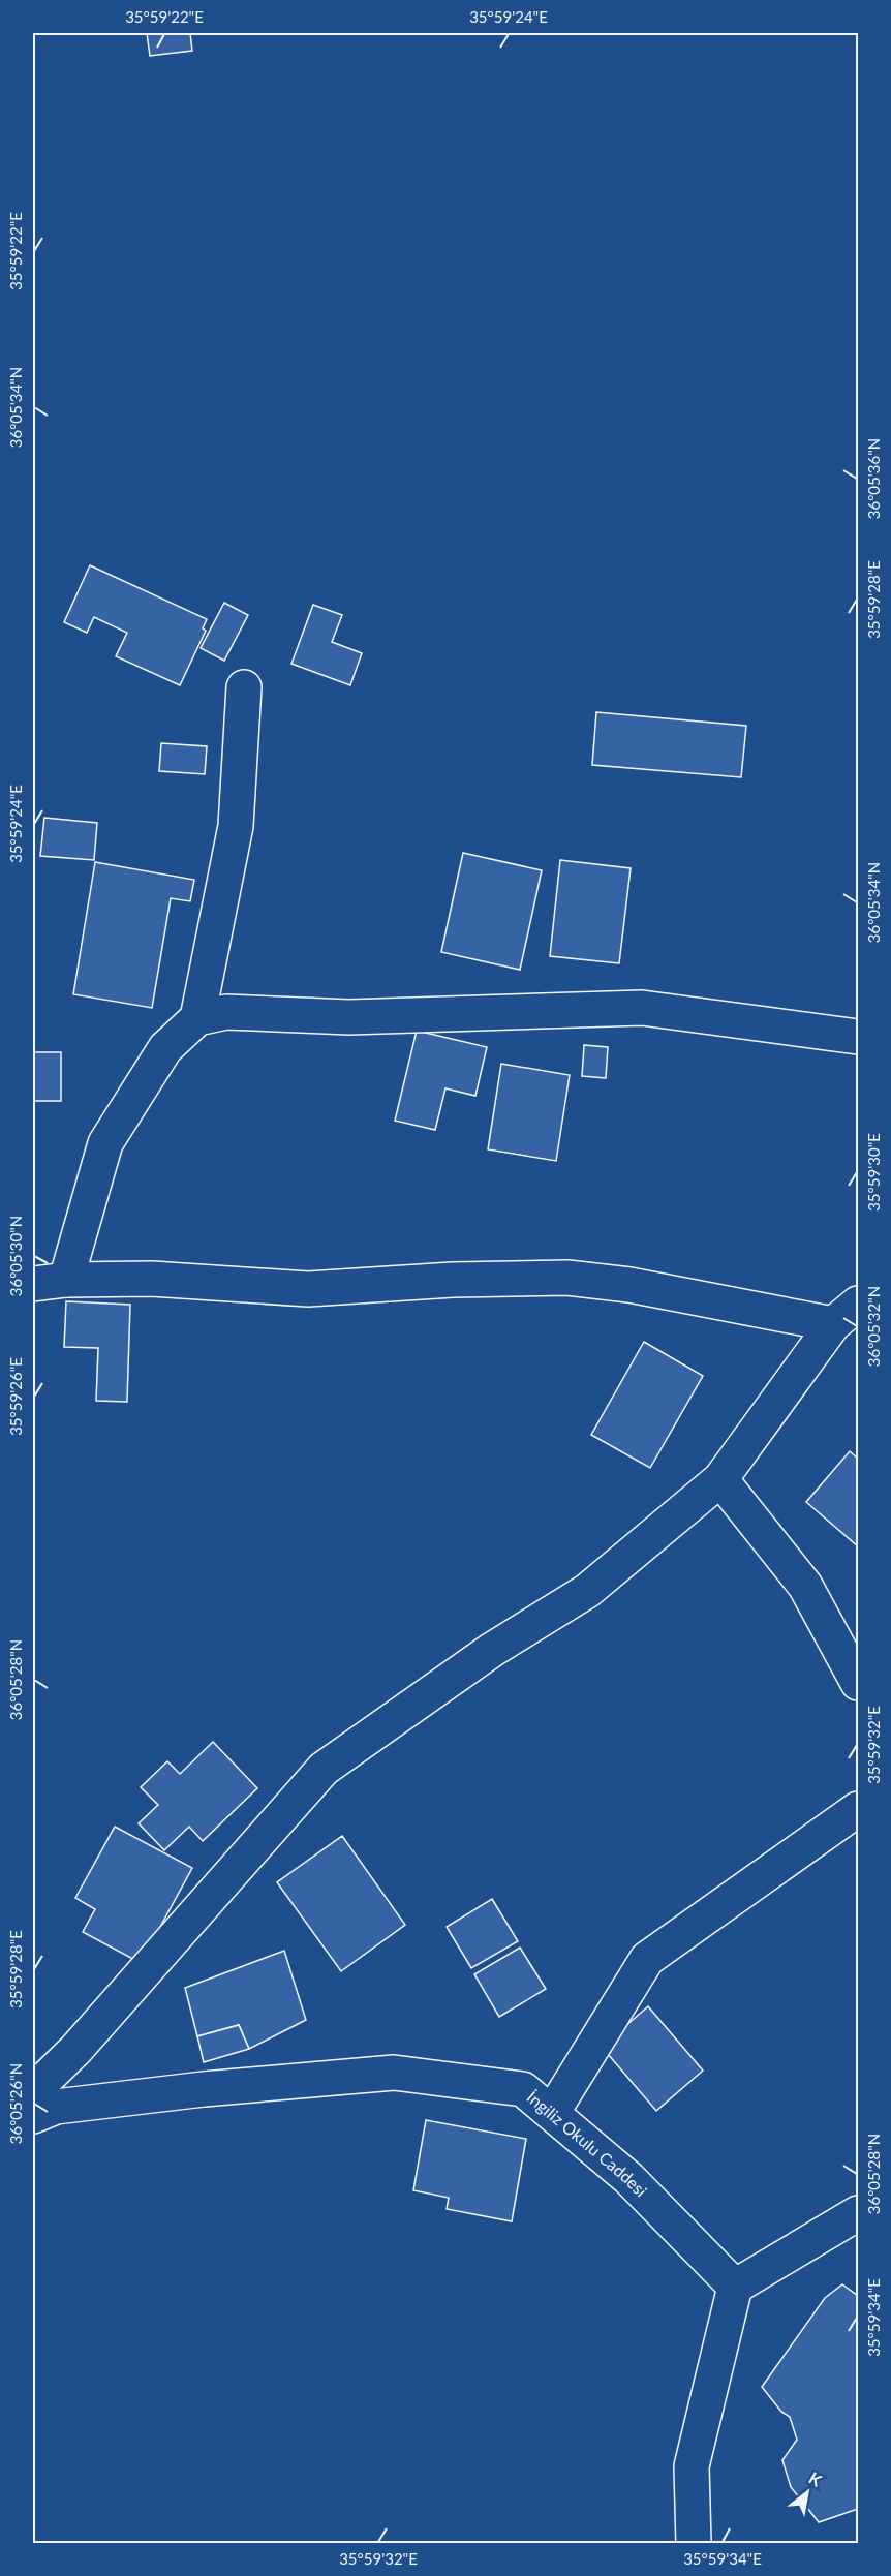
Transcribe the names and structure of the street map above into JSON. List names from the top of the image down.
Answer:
{
  "streets": {
    "street": ["İngiliz Okulu Caddesi"]
  },
  "north": "top right",
  "coordinates": [
    "35°59'22\"E",
    "35°59'24\"E",
    "36°05'34\"N",
    "36°05'36\"N",
    "35°59'28\"E",
    "35°59'30\"E",
    "36°05'30\"N",
    "36°05'32\"N",
    "35°59'26\"E",
    "36°05'28\"N",
    "35°59'32\"E",
    "36°05'26\"N",
    "35°59'34\"E"
  ]
}
